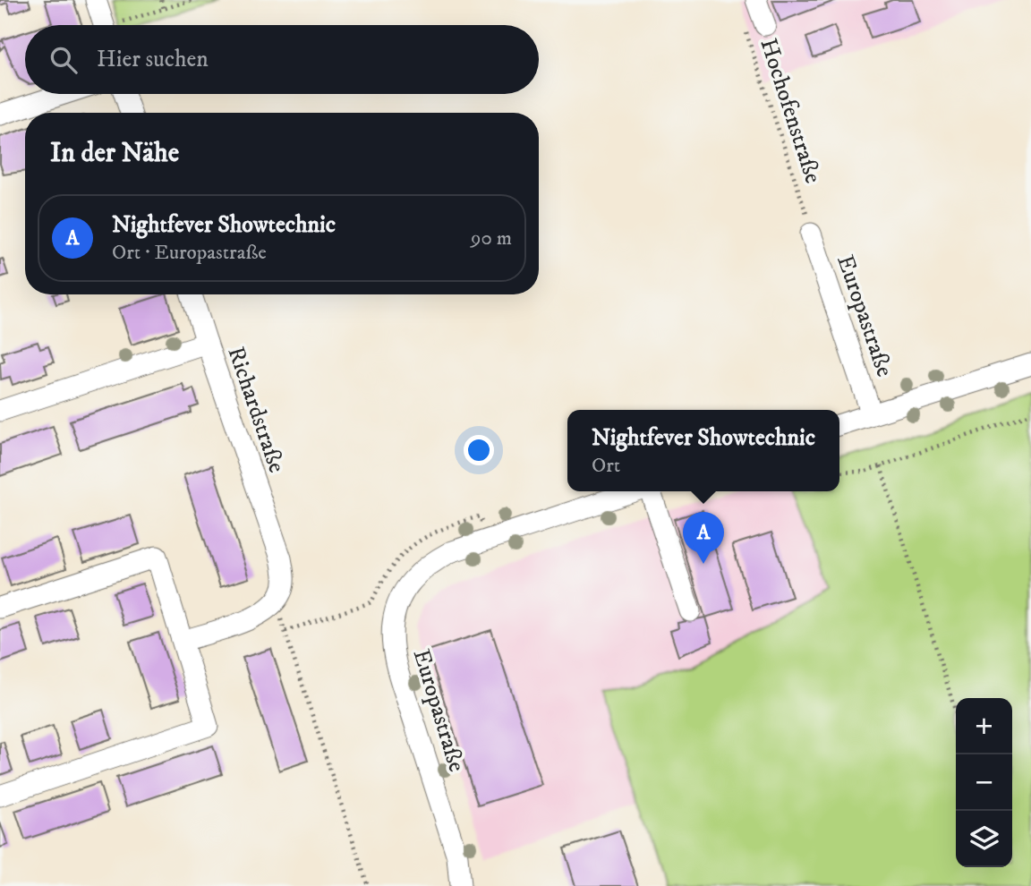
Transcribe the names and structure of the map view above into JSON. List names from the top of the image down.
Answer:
{
  "streets": {
    "street": ["Europastraße", "Richardstraße"],
    "path": ["Hochofenstraße"]
  },
  "crossings": [
    ["Hochofenstraße", "Europastraße"]
  ],
  "page": {
    "search": "Hier suchen",
    "heading": "In der Nähe",
    "list": [
      {
        "mark": "A",
        "name": "Nightfever Showtechnic",
        "note": "Ort · Europastraße",
        "value": "90 m"
      }
    ],
    "popup": ["Nightfever Showtechnic", "Ort"],
    "pins": "A",
    "map_buttons": ["+", "−"]
  }
}
